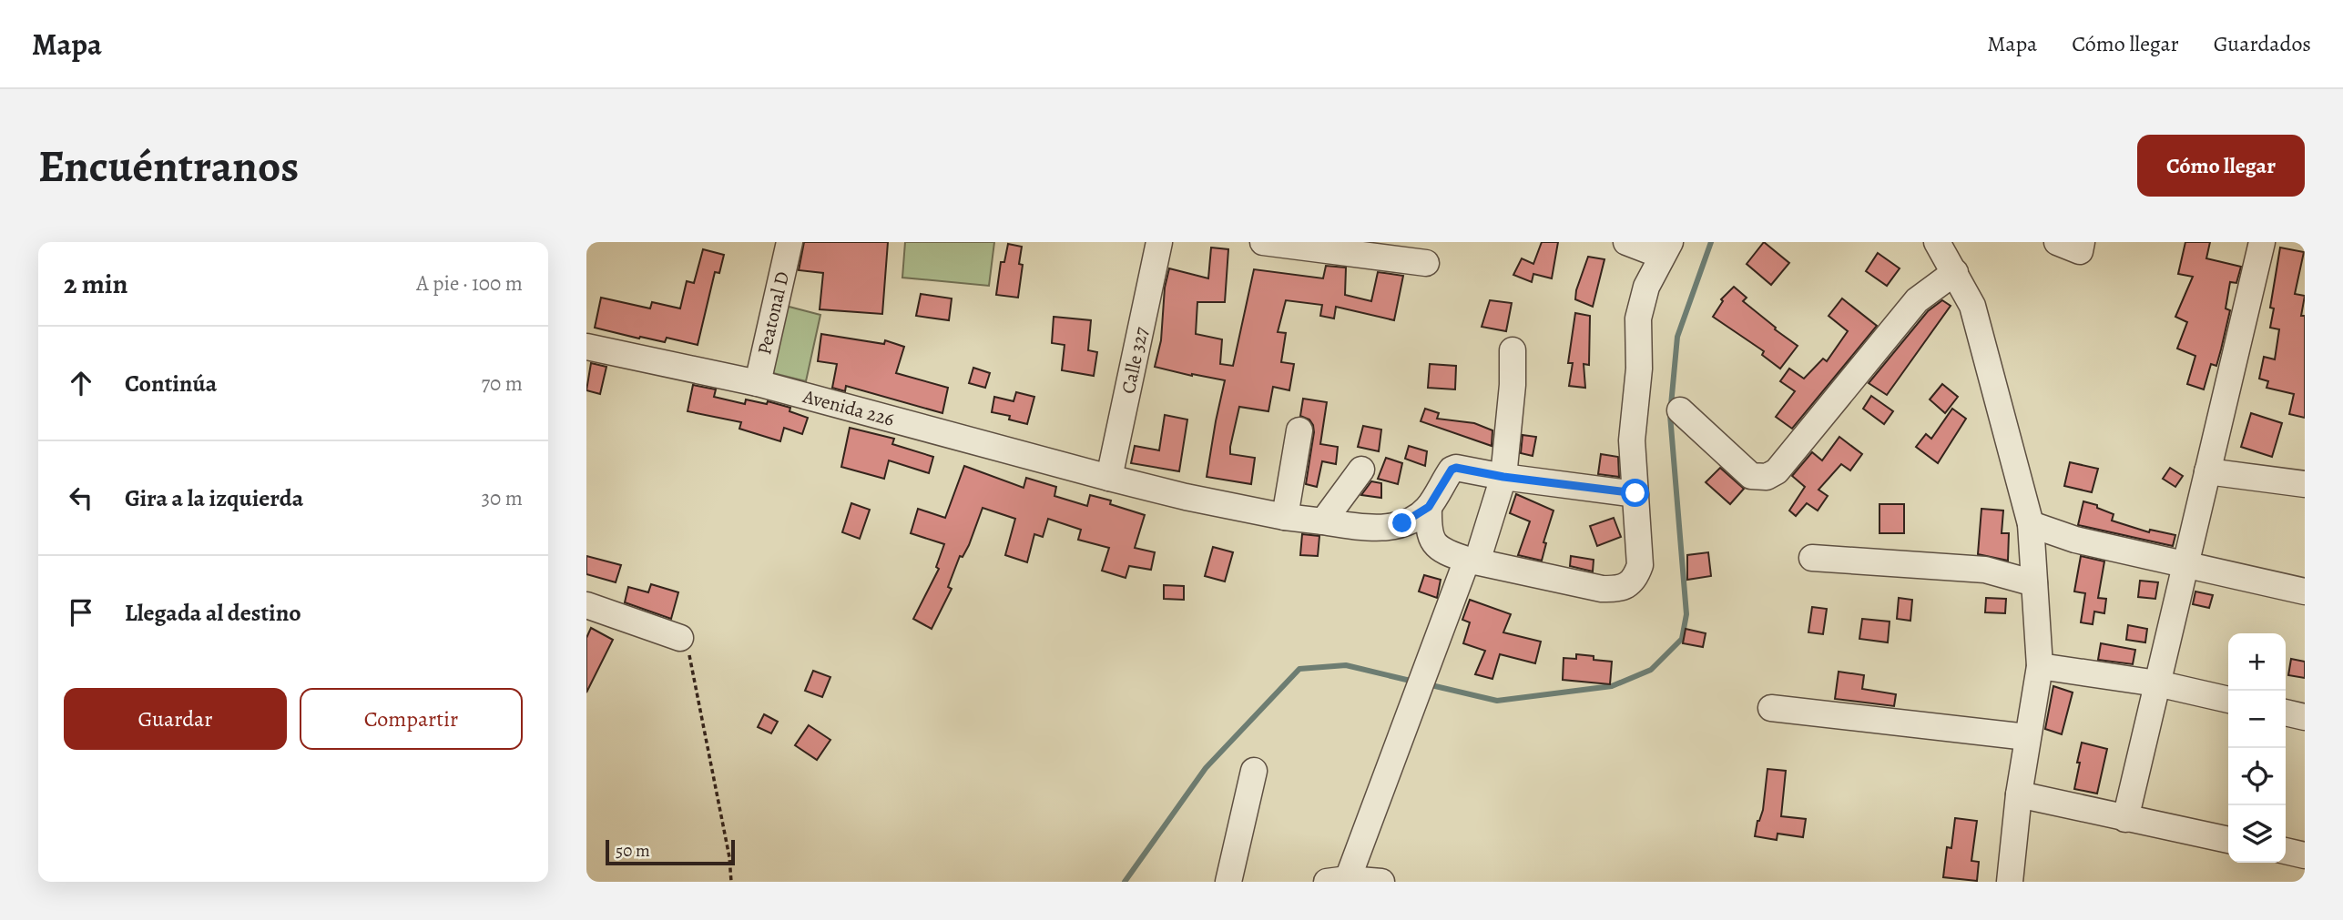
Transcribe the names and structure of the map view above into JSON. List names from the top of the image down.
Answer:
{
  "streets": {
    "street": ["Peatonal D", "Calle 327", "Avenida 226"]
  },
  "crossings": [
    ["Peatonal D", "Avenida 226"],
    ["Calle 327", "Avenida 226"]
  ],
  "scale_bar": "50 m",
  "page": {
    "header": "Mapa",
    "nav": ["Mapa", "Cómo llegar", "Guardados"],
    "buttons": [
      "Cómo llegar",
      ["Guardar", "Compartir"]
    ],
    "title": "Encuéntranos",
    "heading": ["2 min", "A pie · 100 m"],
    "list": [
      ["Continúa", "70 m"],
      ["Gira a la izquierda", "30 m"],
      "Llegada al destino"
    ],
    "map_buttons": ["+", "−"],
    "scale": "50 m"
  }
}
